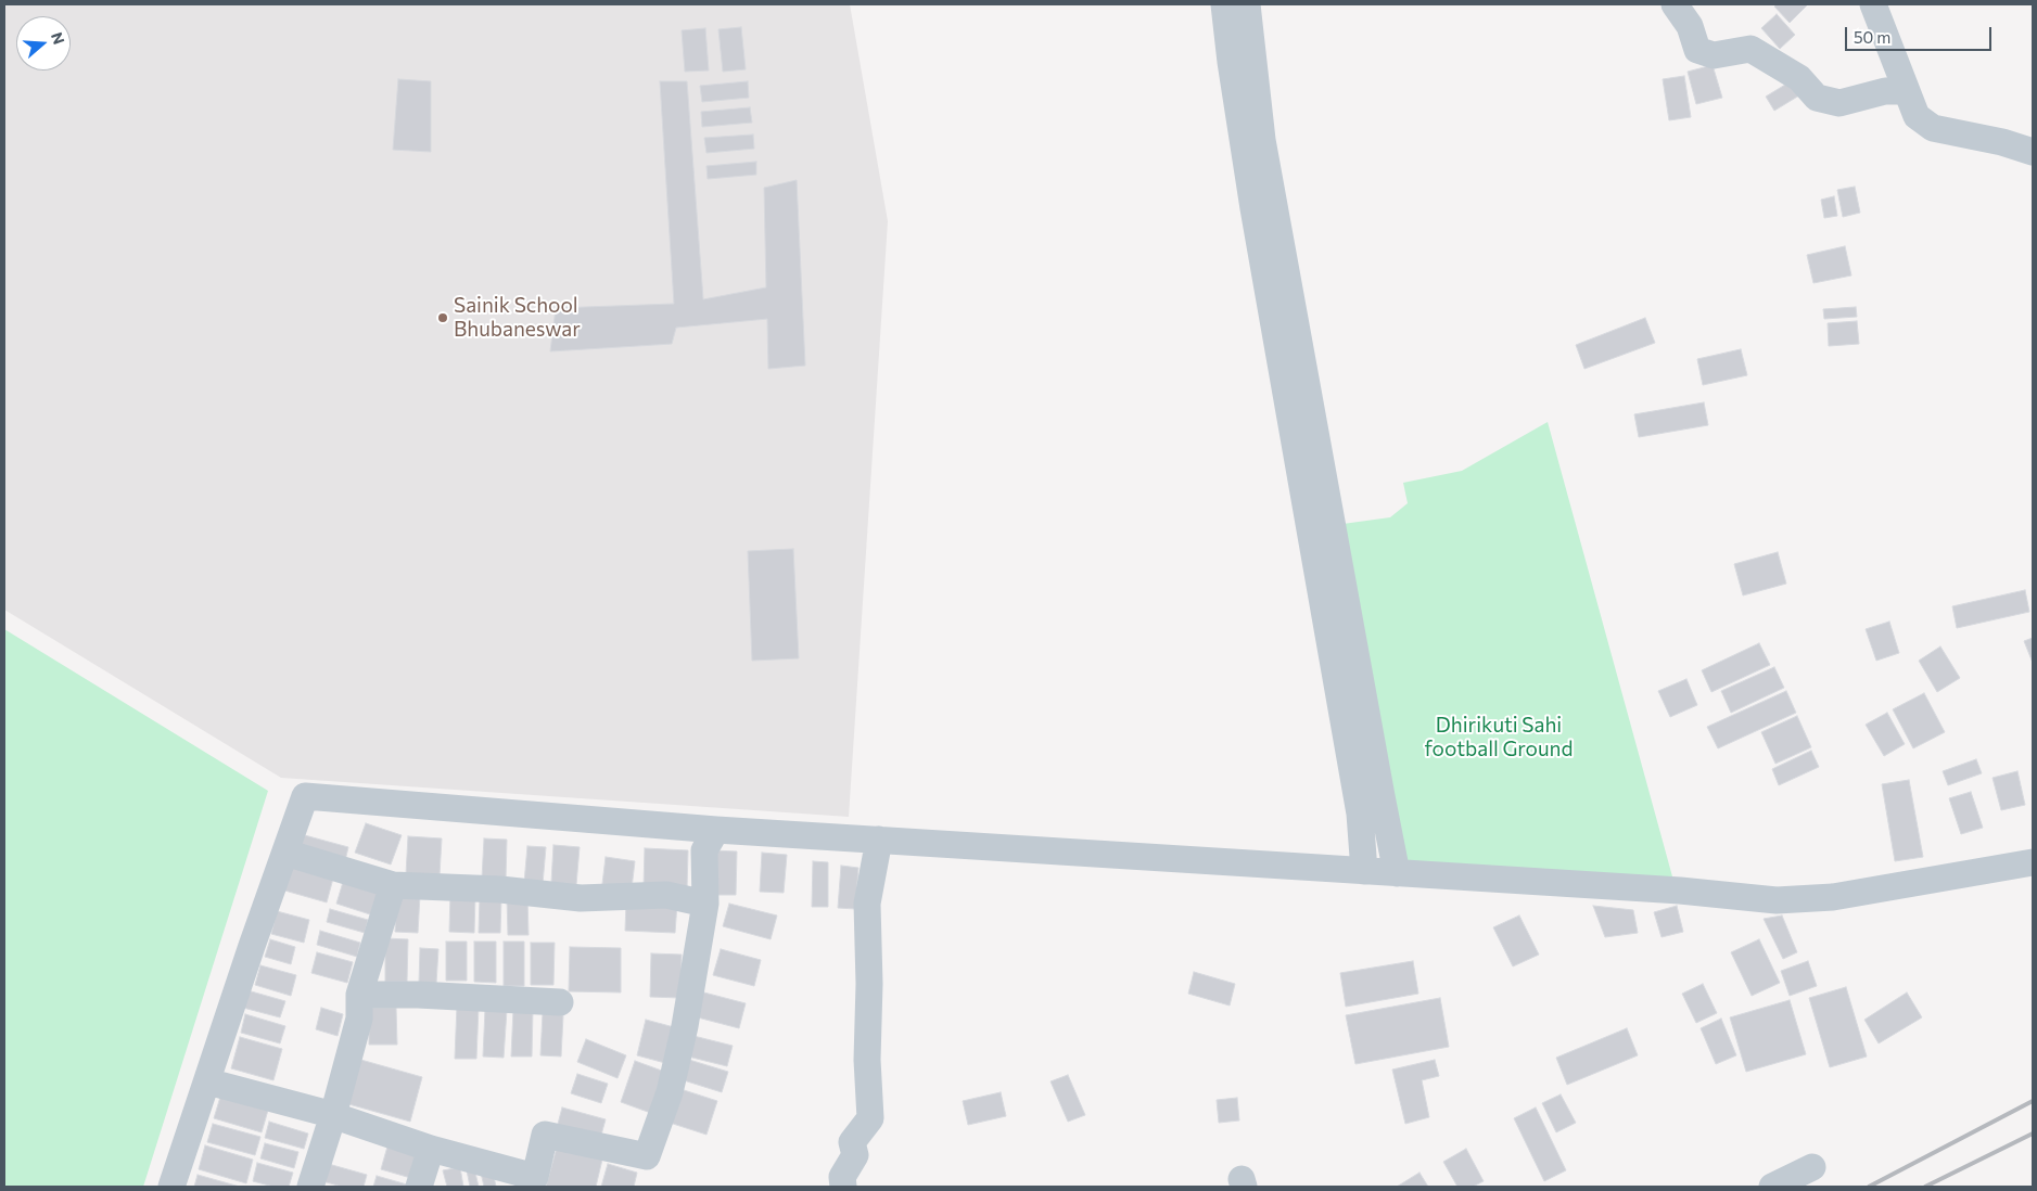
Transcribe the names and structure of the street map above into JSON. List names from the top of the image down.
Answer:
{
  "parks": ["Dhirikuti Sahi football Ground"],
  "places": ["Sainik School Bhubaneswar"],
  "scale_bar": "50 m",
  "north": "right"
}
